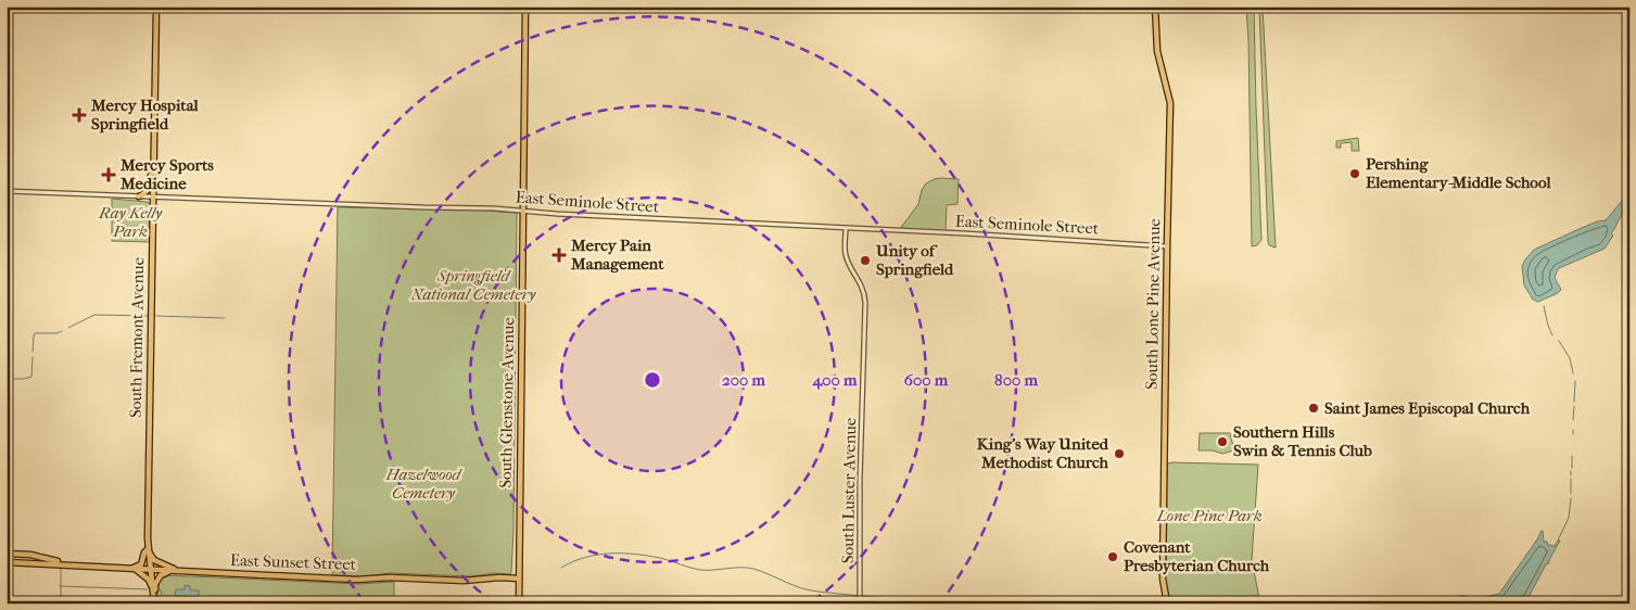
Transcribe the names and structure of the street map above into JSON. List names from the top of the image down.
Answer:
{
  "streets": {
    "main road": [
      "South Lone Pine Avenue",
      "South Fremont Avenue",
      "South Glenstone Avenue",
      "East Sunset Street"
    ],
    "street": ["East Seminole Street", "South Luster Avenue"]
  },
  "crossings": [
    ["East Seminole Street", "South Lone Pine Avenue"],
    ["East Seminole Street", "South Fremont Avenue"],
    ["East Seminole Street", "South Glenstone Avenue"],
    ["East Seminole Street", "South Luster Avenue"],
    ["South Fremont Avenue", "East Sunset Street"],
    ["South Glenstone Avenue", "East Sunset Street"]
  ],
  "parks": [
    "Ray Kelly Park",
    "Springfield National Cemetery",
    "Hazelwood Cemetery",
    "Lone Pine Park"
  ],
  "places": {
    "health": ["Mercy Hospital Springfield", "Mercy Sports Medicine", "Mercy Pain Management"],
    "other": [
      "Pershing Elementary-Middle School",
      "Unity of Springfield",
      "Saint James Episcopal Church",
      "Southern Hills Swin & Tennis Club",
      "King's Way United Methodist Church",
      "Covenant Presbyterian Church"
    ]
  },
  "rings": [
    "200 m",
    "400 m",
    "600 m",
    "800 m"
  ]
}
